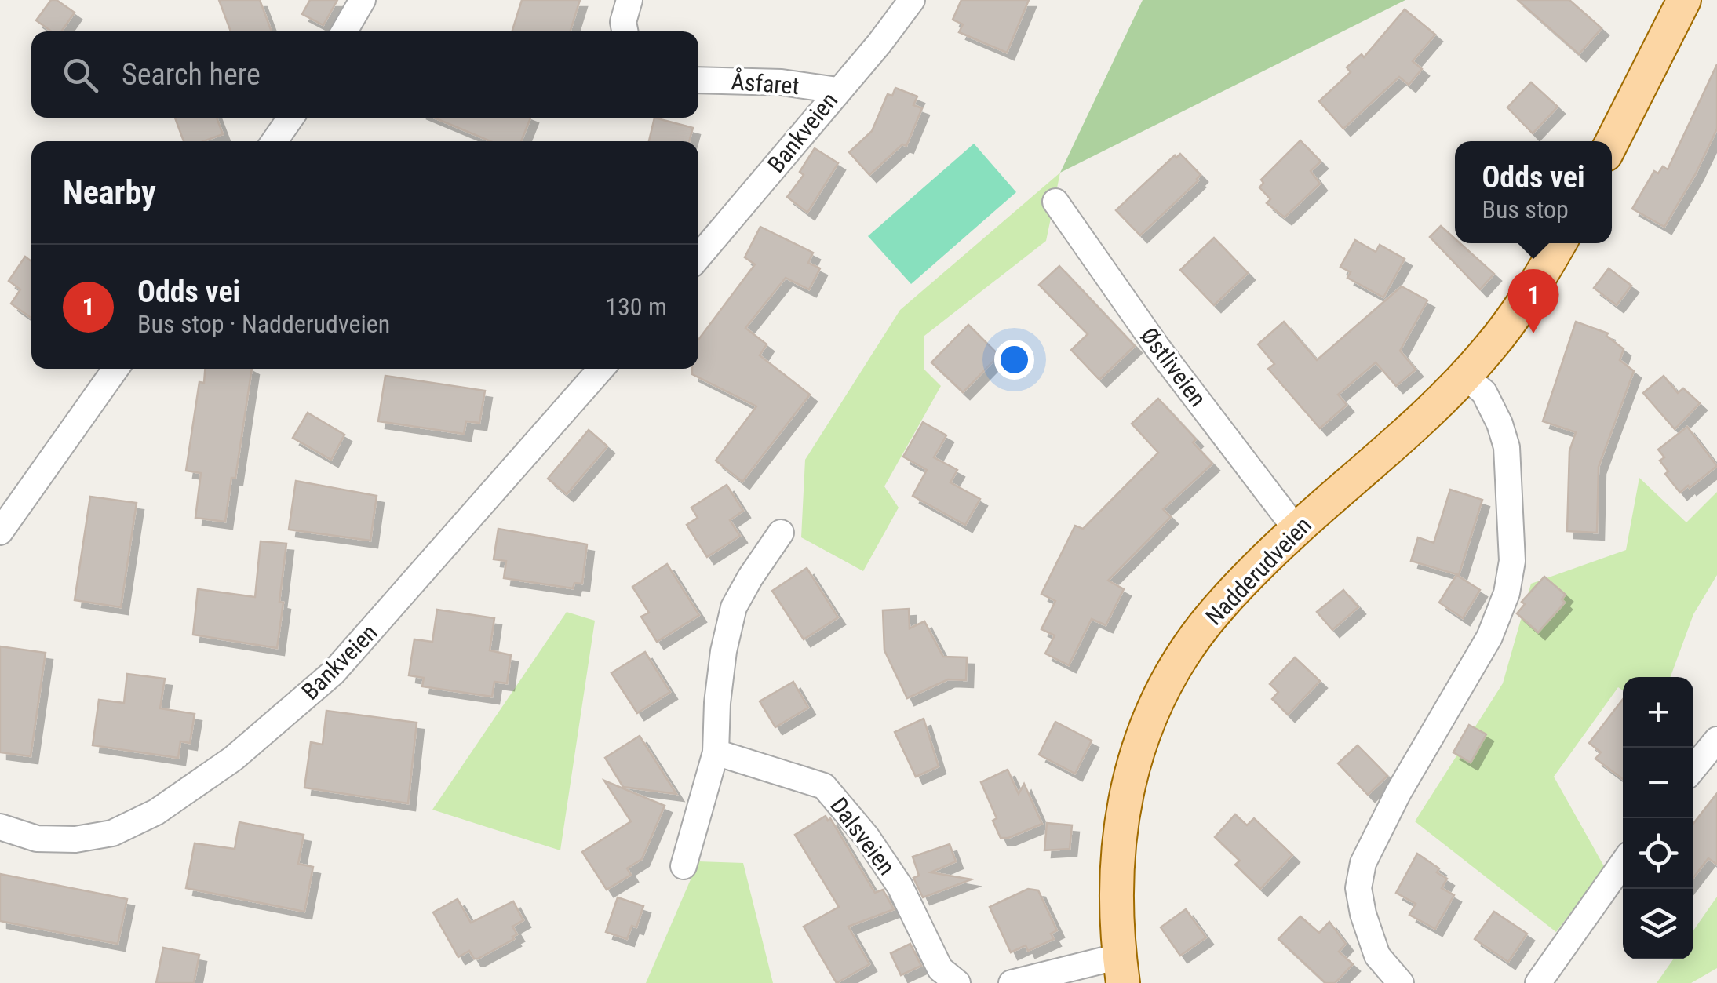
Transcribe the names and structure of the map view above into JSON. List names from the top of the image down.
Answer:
{
  "streets": {
    "main road": ["Nadderudveien"],
    "street": [
      "Åsfaret",
      "Bankveien",
      "Østliveien",
      "Dalsveien"
    ]
  },
  "crossings": [
    ["Åsfaret", "Bankveien"],
    ["Østliveien", "Nadderudveien"]
  ],
  "page": {
    "search": "Search here",
    "popup": ["Odds vei", "Bus stop"],
    "heading": "Nearby",
    "list": [
      {
        "mark": "1",
        "name": "Odds vei",
        "note": "Bus stop · Nadderudveien",
        "value": "130 m"
      }
    ],
    "pins": "1",
    "map_buttons": ["+", "−"]
  }
}
